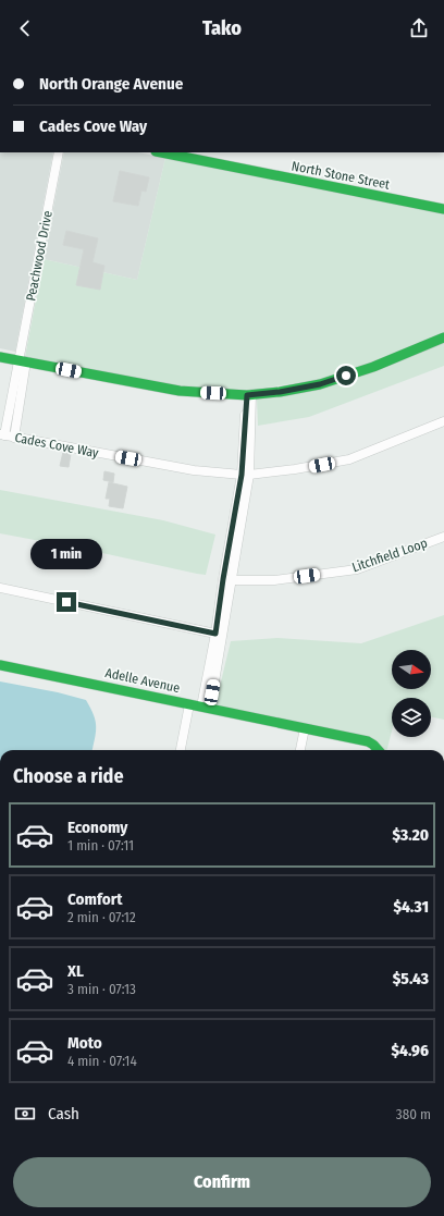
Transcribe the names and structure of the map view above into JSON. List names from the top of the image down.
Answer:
{
  "streets": {
    "street": [
      "North Stone Street",
      "Peachwood Drive",
      "Cades Cove Way",
      "Litchfield Loop",
      "Adelle Avenue"
    ]
  },
  "north": "right",
  "page": {
    "header": "Tako",
    "banner": ["North Orange Avenue", "Cades Cove Way"],
    "bubble": "1 min",
    "heading": "Choose a ride",
    "list": [
      {
        "name": "Economy",
        "note": "1 min · 07:11",
        "value": "$3.20"
      },
      {
        "name": "Comfort",
        "note": "2 min · 07:12",
        "value": "$4.31"
      },
      {
        "name": "XL",
        "note": "3 min · 07:13",
        "value": "$5.43"
      },
      {
        "name": "Moto",
        "note": "4 min · 07:14",
        "value": "$4.96"
      }
    ],
    "pay": ["Cash", "380 m"],
    "buttons": "Confirm"
  }
}
